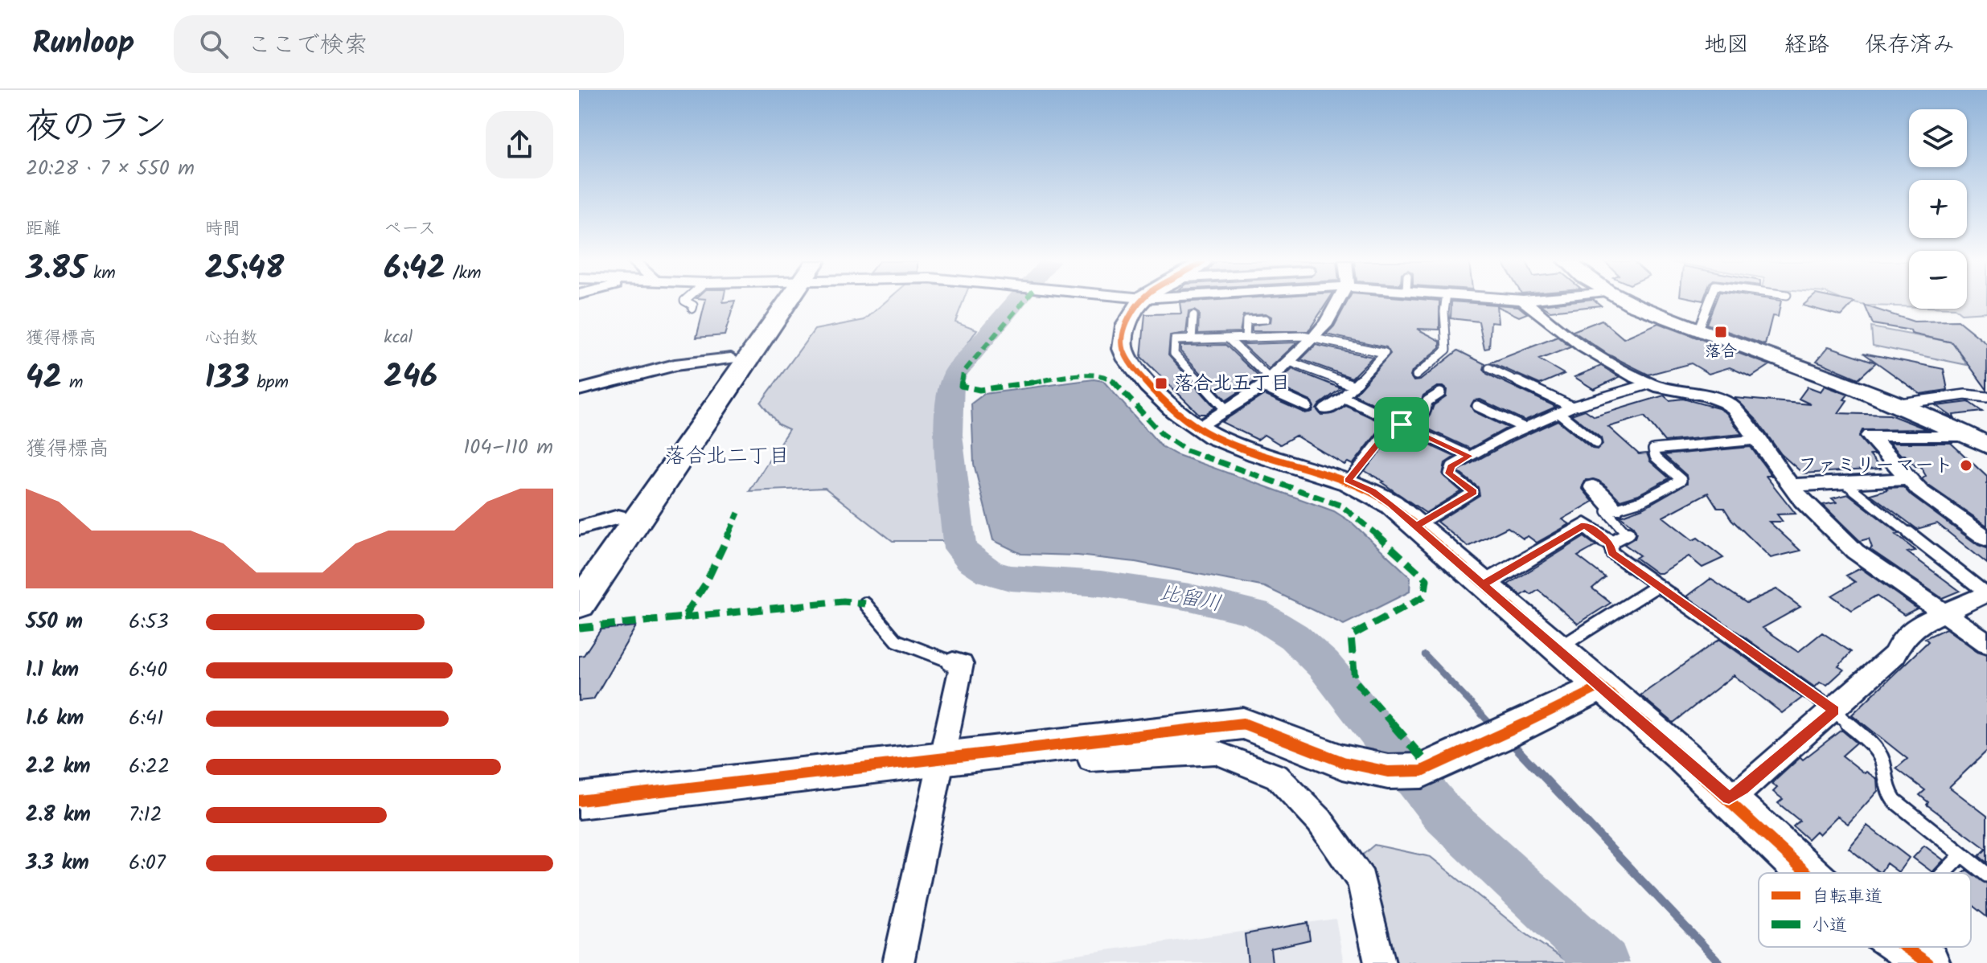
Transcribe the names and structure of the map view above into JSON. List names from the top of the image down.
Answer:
{
  "districts": ["落合北二丁目"],
  "water": ["比留川"],
  "places": {
    "transit": ["落合", "落合北五丁目"],
    "other": ["ファミリーマート"]
  },
  "legend": ["自転車道", "小道"],
  "page": {
    "header": "Runloop",
    "search": "ここで検索",
    "nav": ["地図", "経路", "保存済み"],
    "heading": ["夜のラン", "20:28 · 7 × 550 m"],
    "map_buttons": ["+", "−"],
    "stats": [
      ["距離", "3.85 km"],
      ["時間", "25:48"],
      ["ペース", "6:42 /km"],
      ["獲得標高", "42 m"],
      ["心拍数", "133 bpm"],
      ["kcal", "246"]
    ],
    "chart": ["獲得標高", "104–110 m"],
    "list": [
      {
        "name": "550 m",
        "note": "6:53"
      },
      {
        "name": "1.1 km",
        "note": "6:40"
      },
      {
        "name": "1.6 km",
        "note": "6:41"
      },
      {
        "name": "2.2 km",
        "note": "6:22"
      },
      {
        "name": "2.8 km",
        "note": "7:12"
      },
      {
        "name": "3.3 km",
        "note": "6:07"
      }
    ]
  }
}
